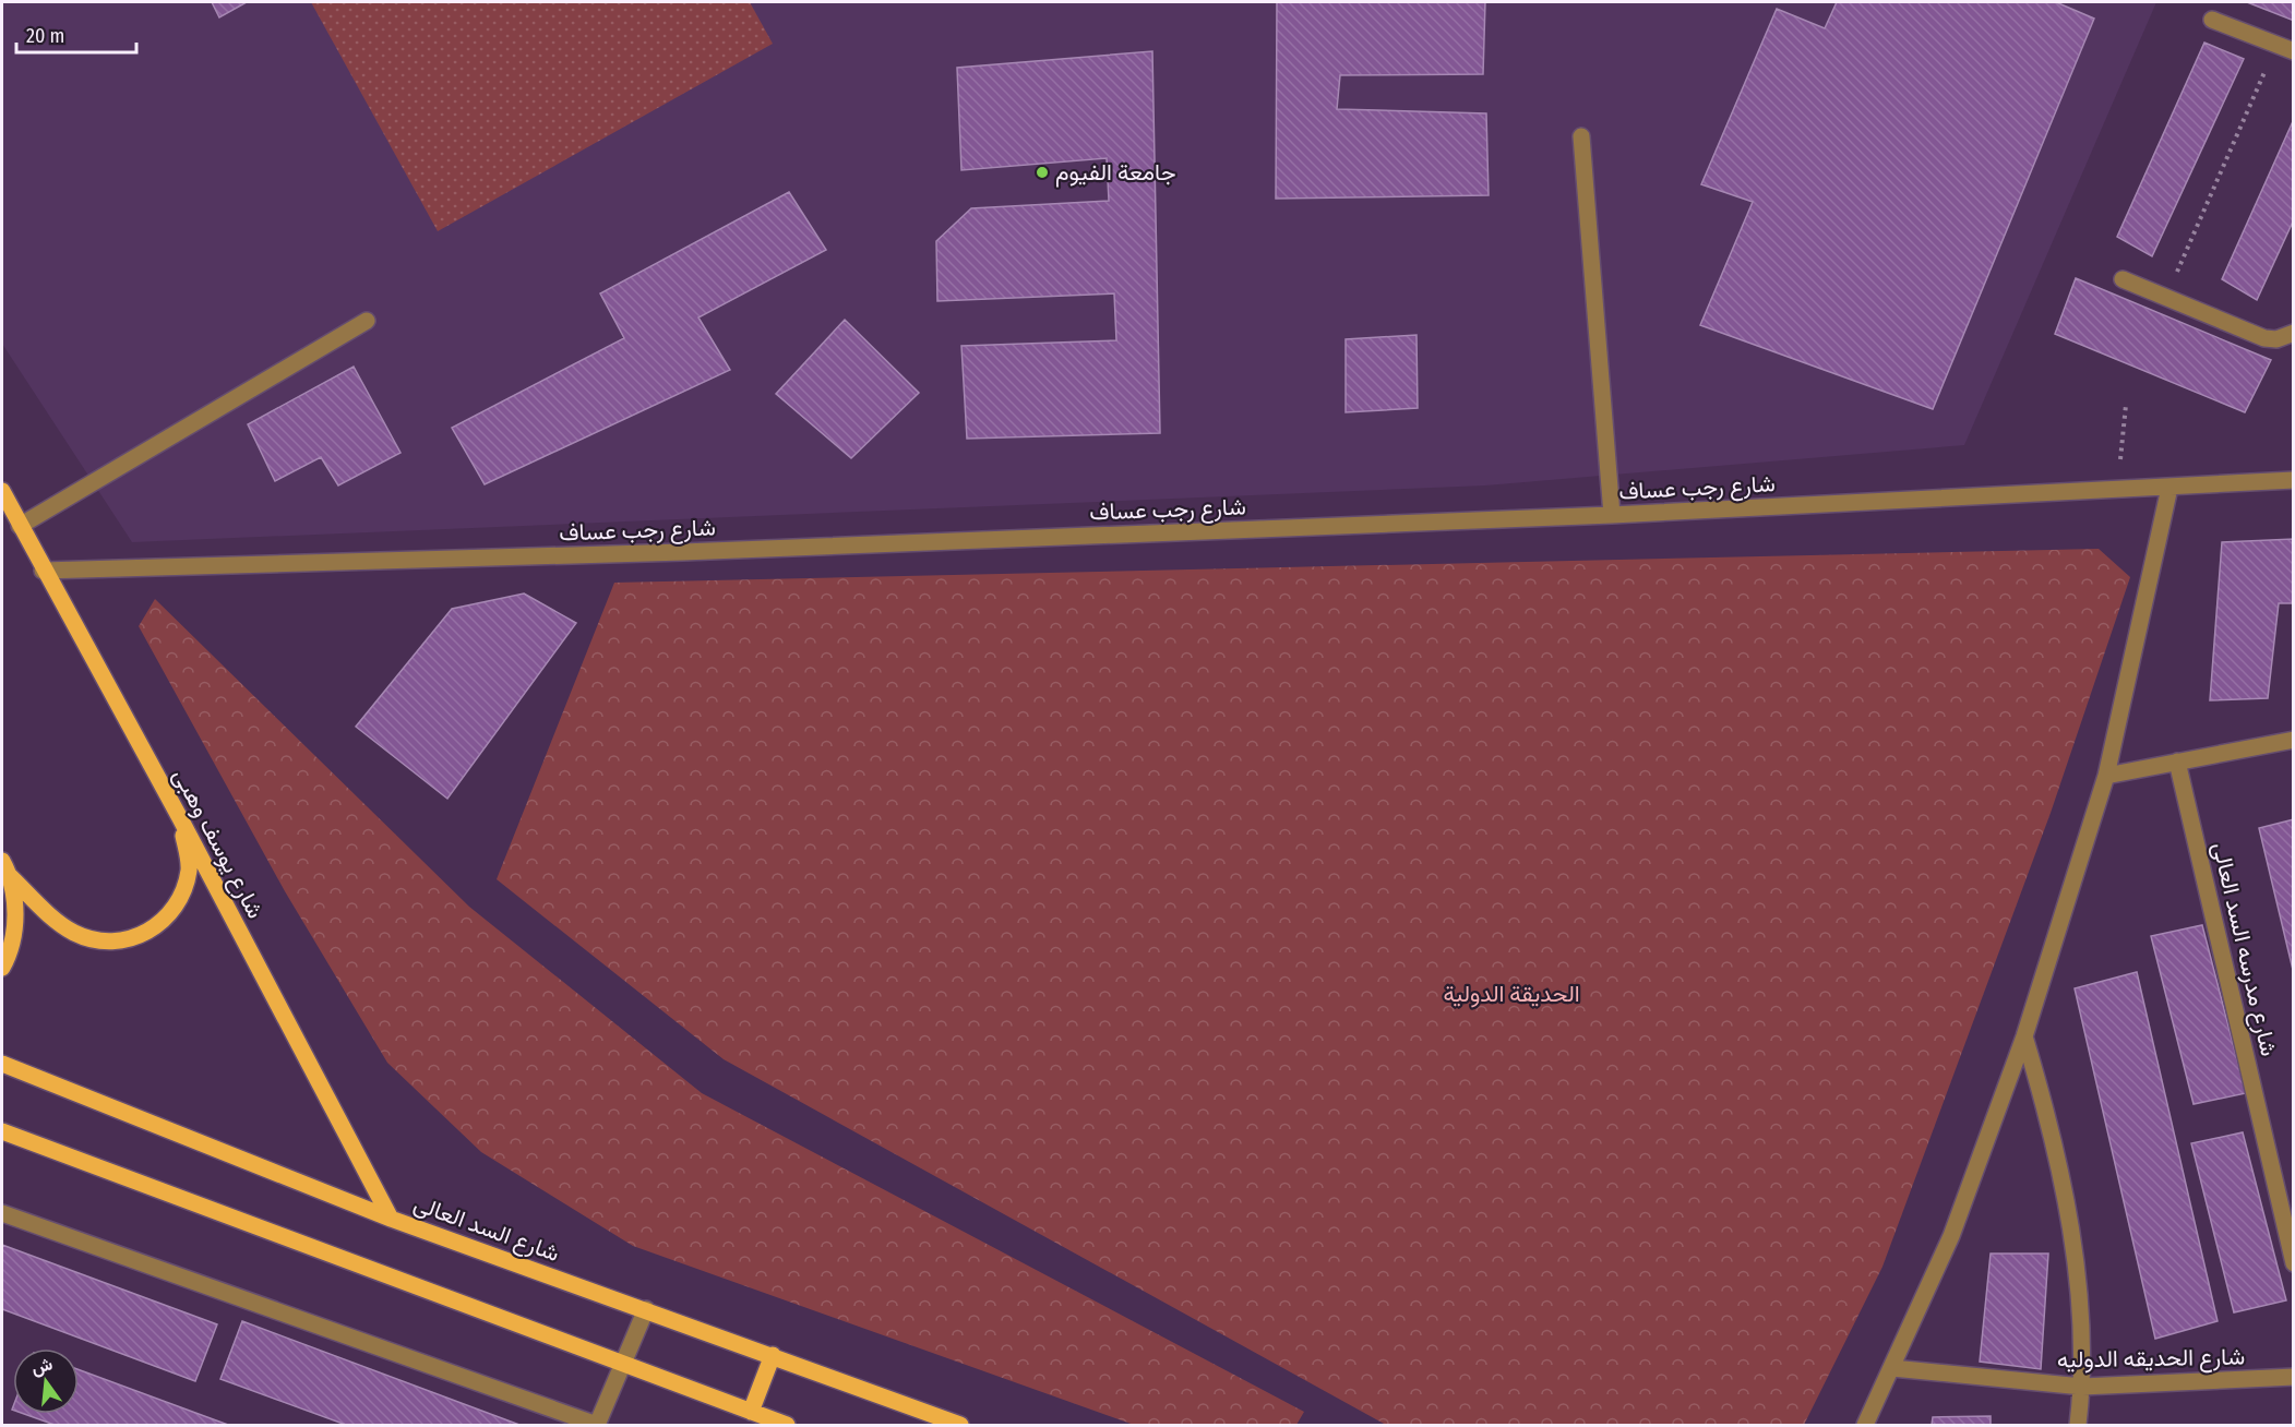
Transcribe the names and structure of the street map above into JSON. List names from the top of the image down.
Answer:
{
  "streets": {
    "main road": ["شارع يوسف وهبى", "شارع السد العالى"],
    "street": ["شارع رجب عساف", "شارع مدرسه السد العالى", "شارع الحديقه الدوليه"]
  },
  "crossings": [
    ["شارع رجب عساف", "شارع يوسف وهبى"],
    ["شارع يوسف وهبى", "شارع السد العالى"]
  ],
  "parks": ["الحديقة الدولية"],
  "places": ["جامعة الفيوم"],
  "scale_bar": "20 m",
  "north": "top"
}
